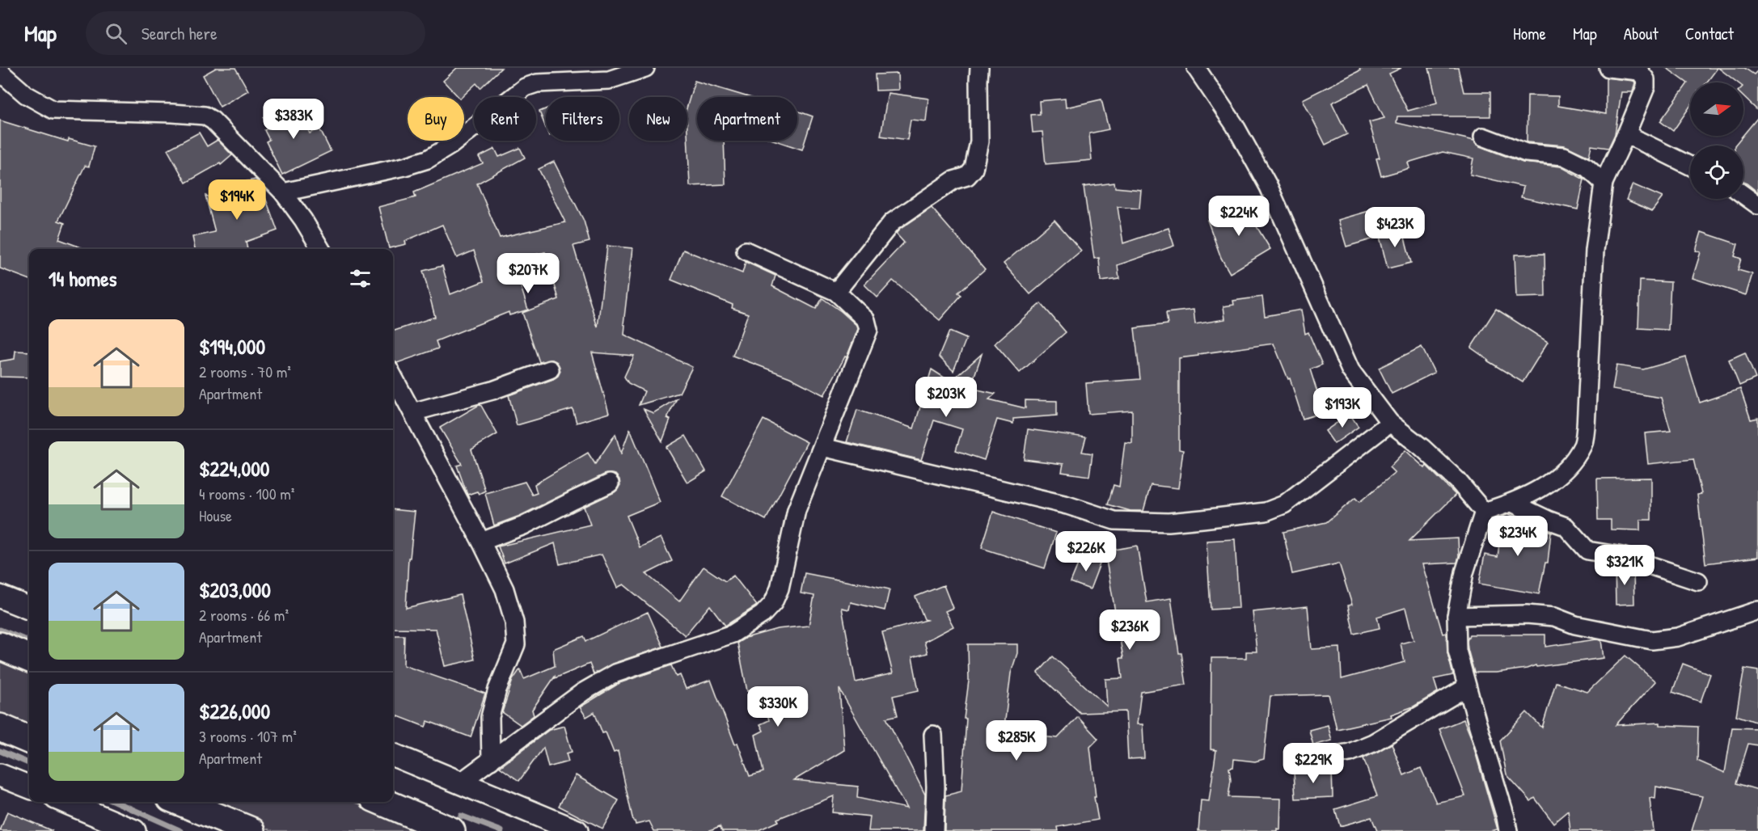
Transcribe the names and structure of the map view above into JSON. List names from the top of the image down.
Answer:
{
  "north": "right",
  "page": {
    "header": "Map",
    "search": "Search here",
    "nav": [
      "Home",
      "Map",
      "About",
      "Contact"
    ],
    "chip": [
      "Buy",
      "Rent",
      "Filters",
      "New",
      "Apartment"
    ],
    "price": [
      "$383K",
      "$194K",
      "$224K",
      "$423K",
      "$207K",
      "$203K",
      "$193K",
      "$234K",
      "$226K",
      "$321K",
      "$236K",
      "$330K",
      "$285K",
      "$229K"
    ],
    "heading": "14 homes",
    "list": [
      {
        "name": "$194,000",
        "note": "2 rooms · 70 m² · Apartment"
      },
      {
        "name": "$224,000",
        "note": "4 rooms · 100 m² · House"
      },
      {
        "name": "$203,000",
        "note": "2 rooms · 66 m² · Apartment"
      },
      {
        "name": "$226,000",
        "note": "3 rooms · 107 m² · Apartment"
      }
    ]
  }
}
